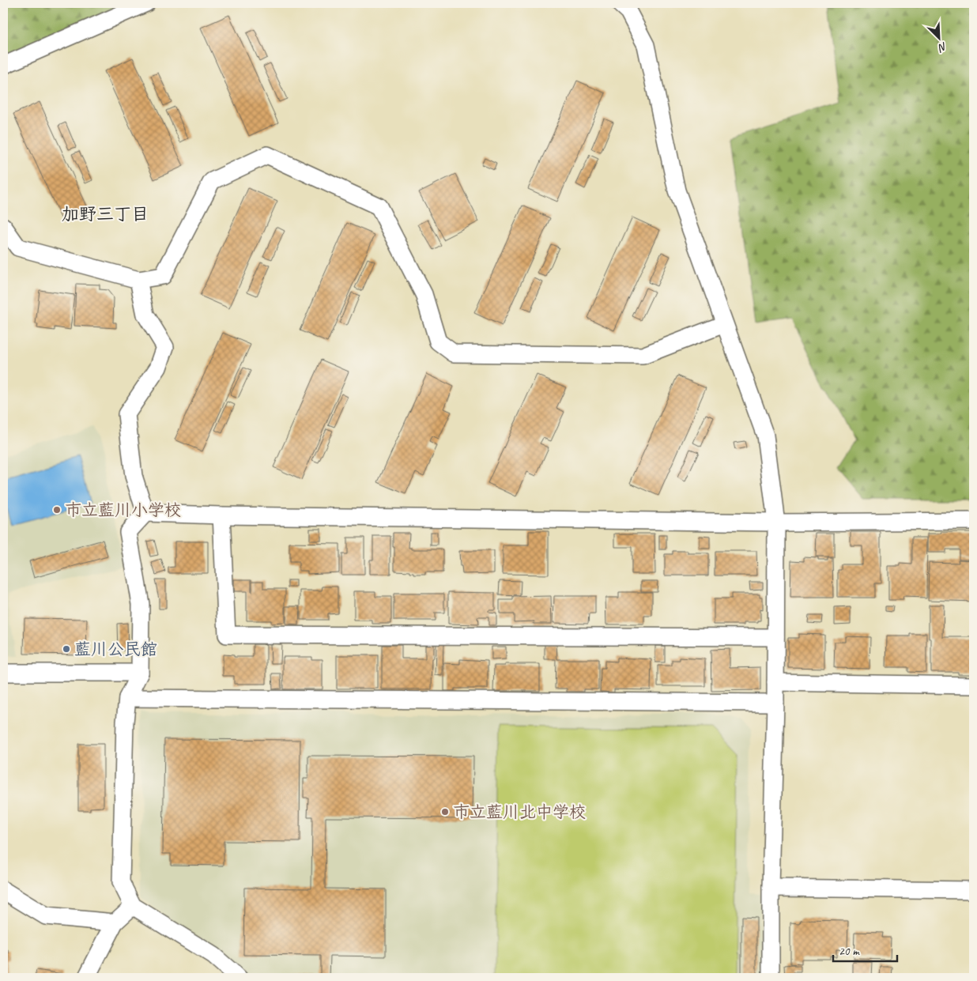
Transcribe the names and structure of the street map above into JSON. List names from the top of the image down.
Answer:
{
  "districts": ["加野三丁目"],
  "places": ["市立藍川小学校", "藍川公民館", "市立藍川北中学校"],
  "scale_bar": "20 m",
  "north": "bottom right"
}
